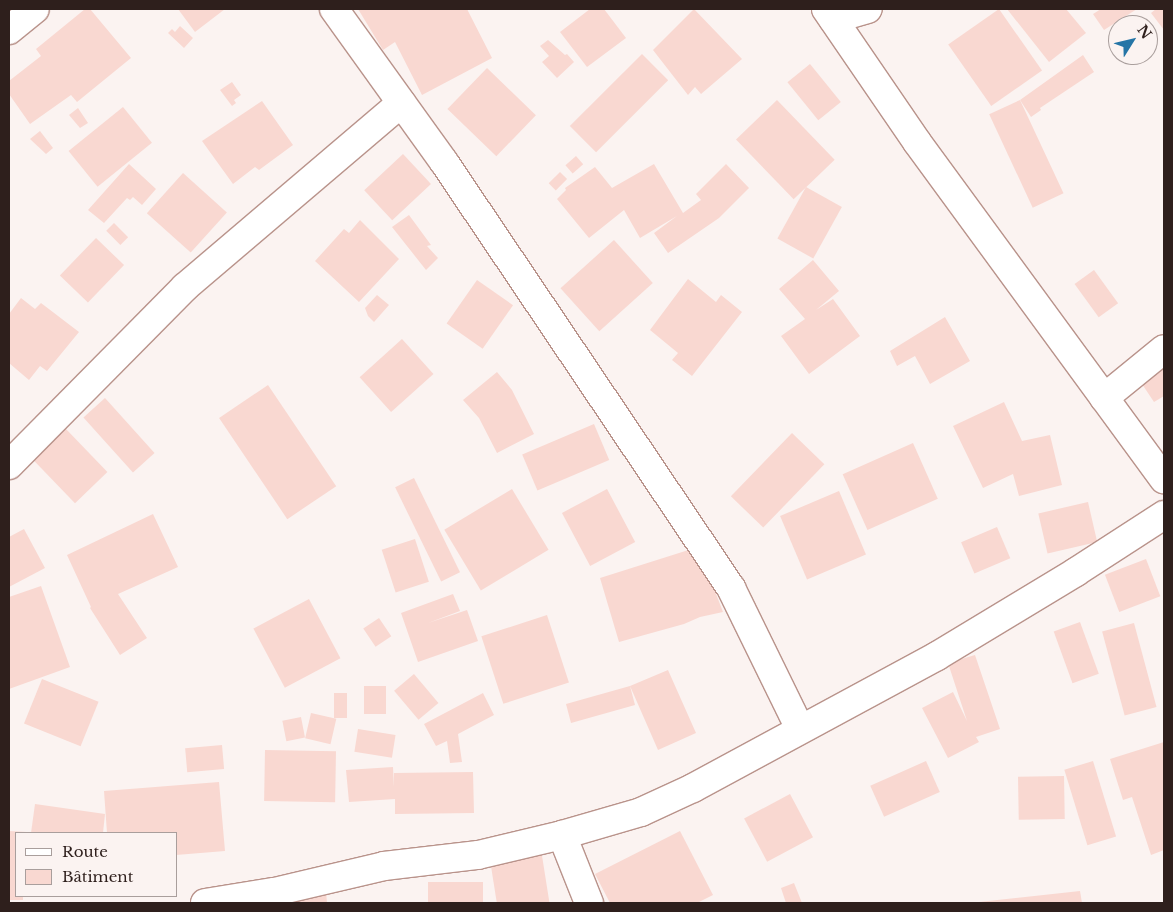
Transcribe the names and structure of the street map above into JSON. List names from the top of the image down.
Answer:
{
  "legend": ["Route", "Bâtiment"],
  "north": "top right"
}
